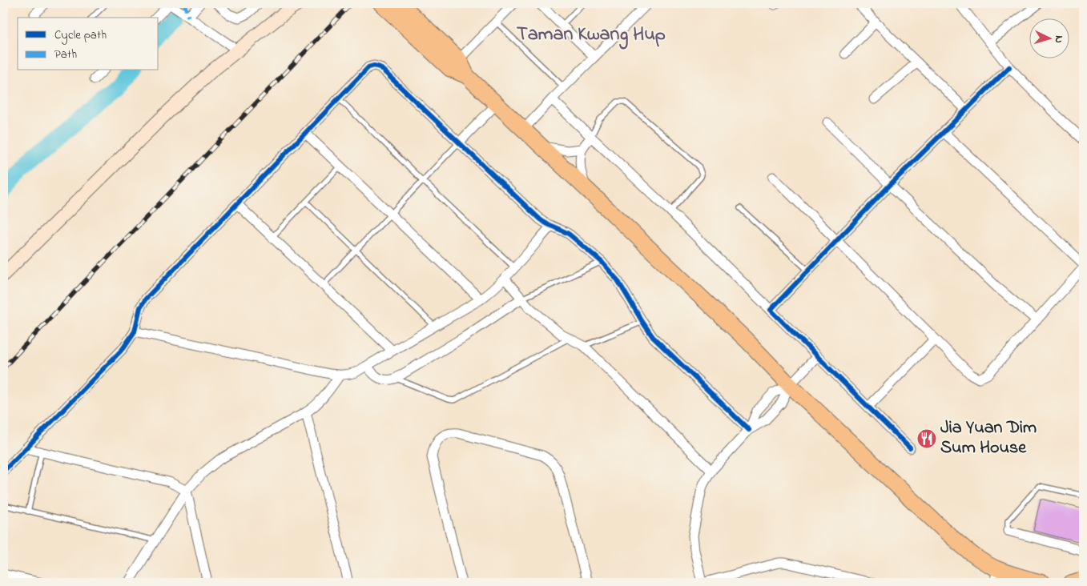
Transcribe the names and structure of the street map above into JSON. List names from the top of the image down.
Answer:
{
  "districts": ["Taman Kwang Hup"],
  "places": {
    "restaurant": ["Jia Yuan Dim Sum House"]
  },
  "legend": ["Cycle path", "Path"],
  "north": "right"
}
